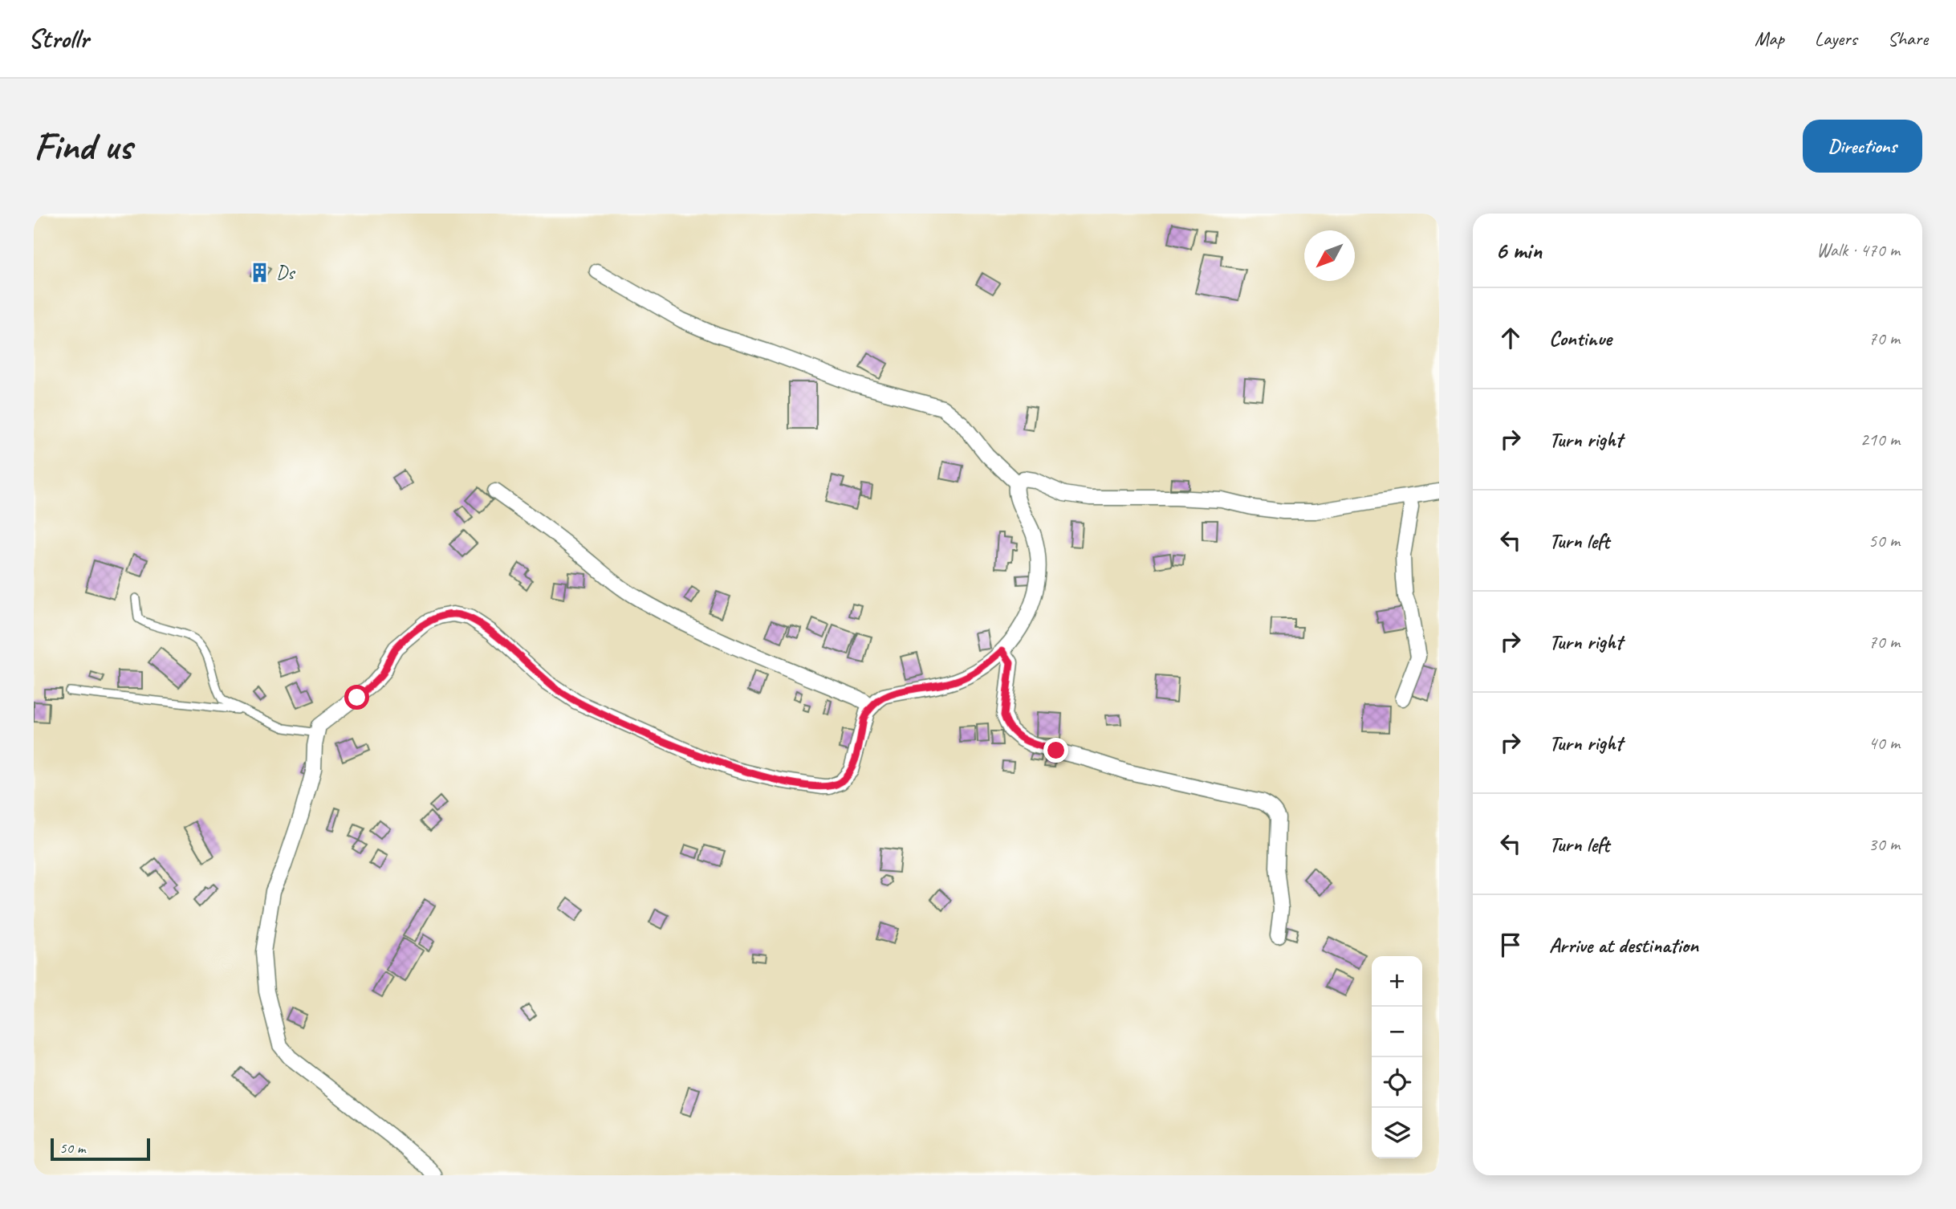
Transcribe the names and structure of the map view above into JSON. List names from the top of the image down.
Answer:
{
  "places": {
    "building": ["Ds"]
  },
  "scale_bar": "50 m",
  "north": "bottom left",
  "page": {
    "header": "Strollr",
    "nav": ["Map", "Layers", "Share"],
    "buttons": "Directions",
    "title": "Find us",
    "heading": ["6 min", "Walk · 470 m"],
    "list": [
      ["Continue", "70 m"],
      ["Turn right", "210 m"],
      ["Turn left", "50 m"],
      ["Turn right", "70 m"],
      ["Turn right", "40 m"],
      ["Turn left", "30 m"],
      "Arrive at destination"
    ],
    "map_buttons": ["+", "−"],
    "scale": "50 m"
  }
}
